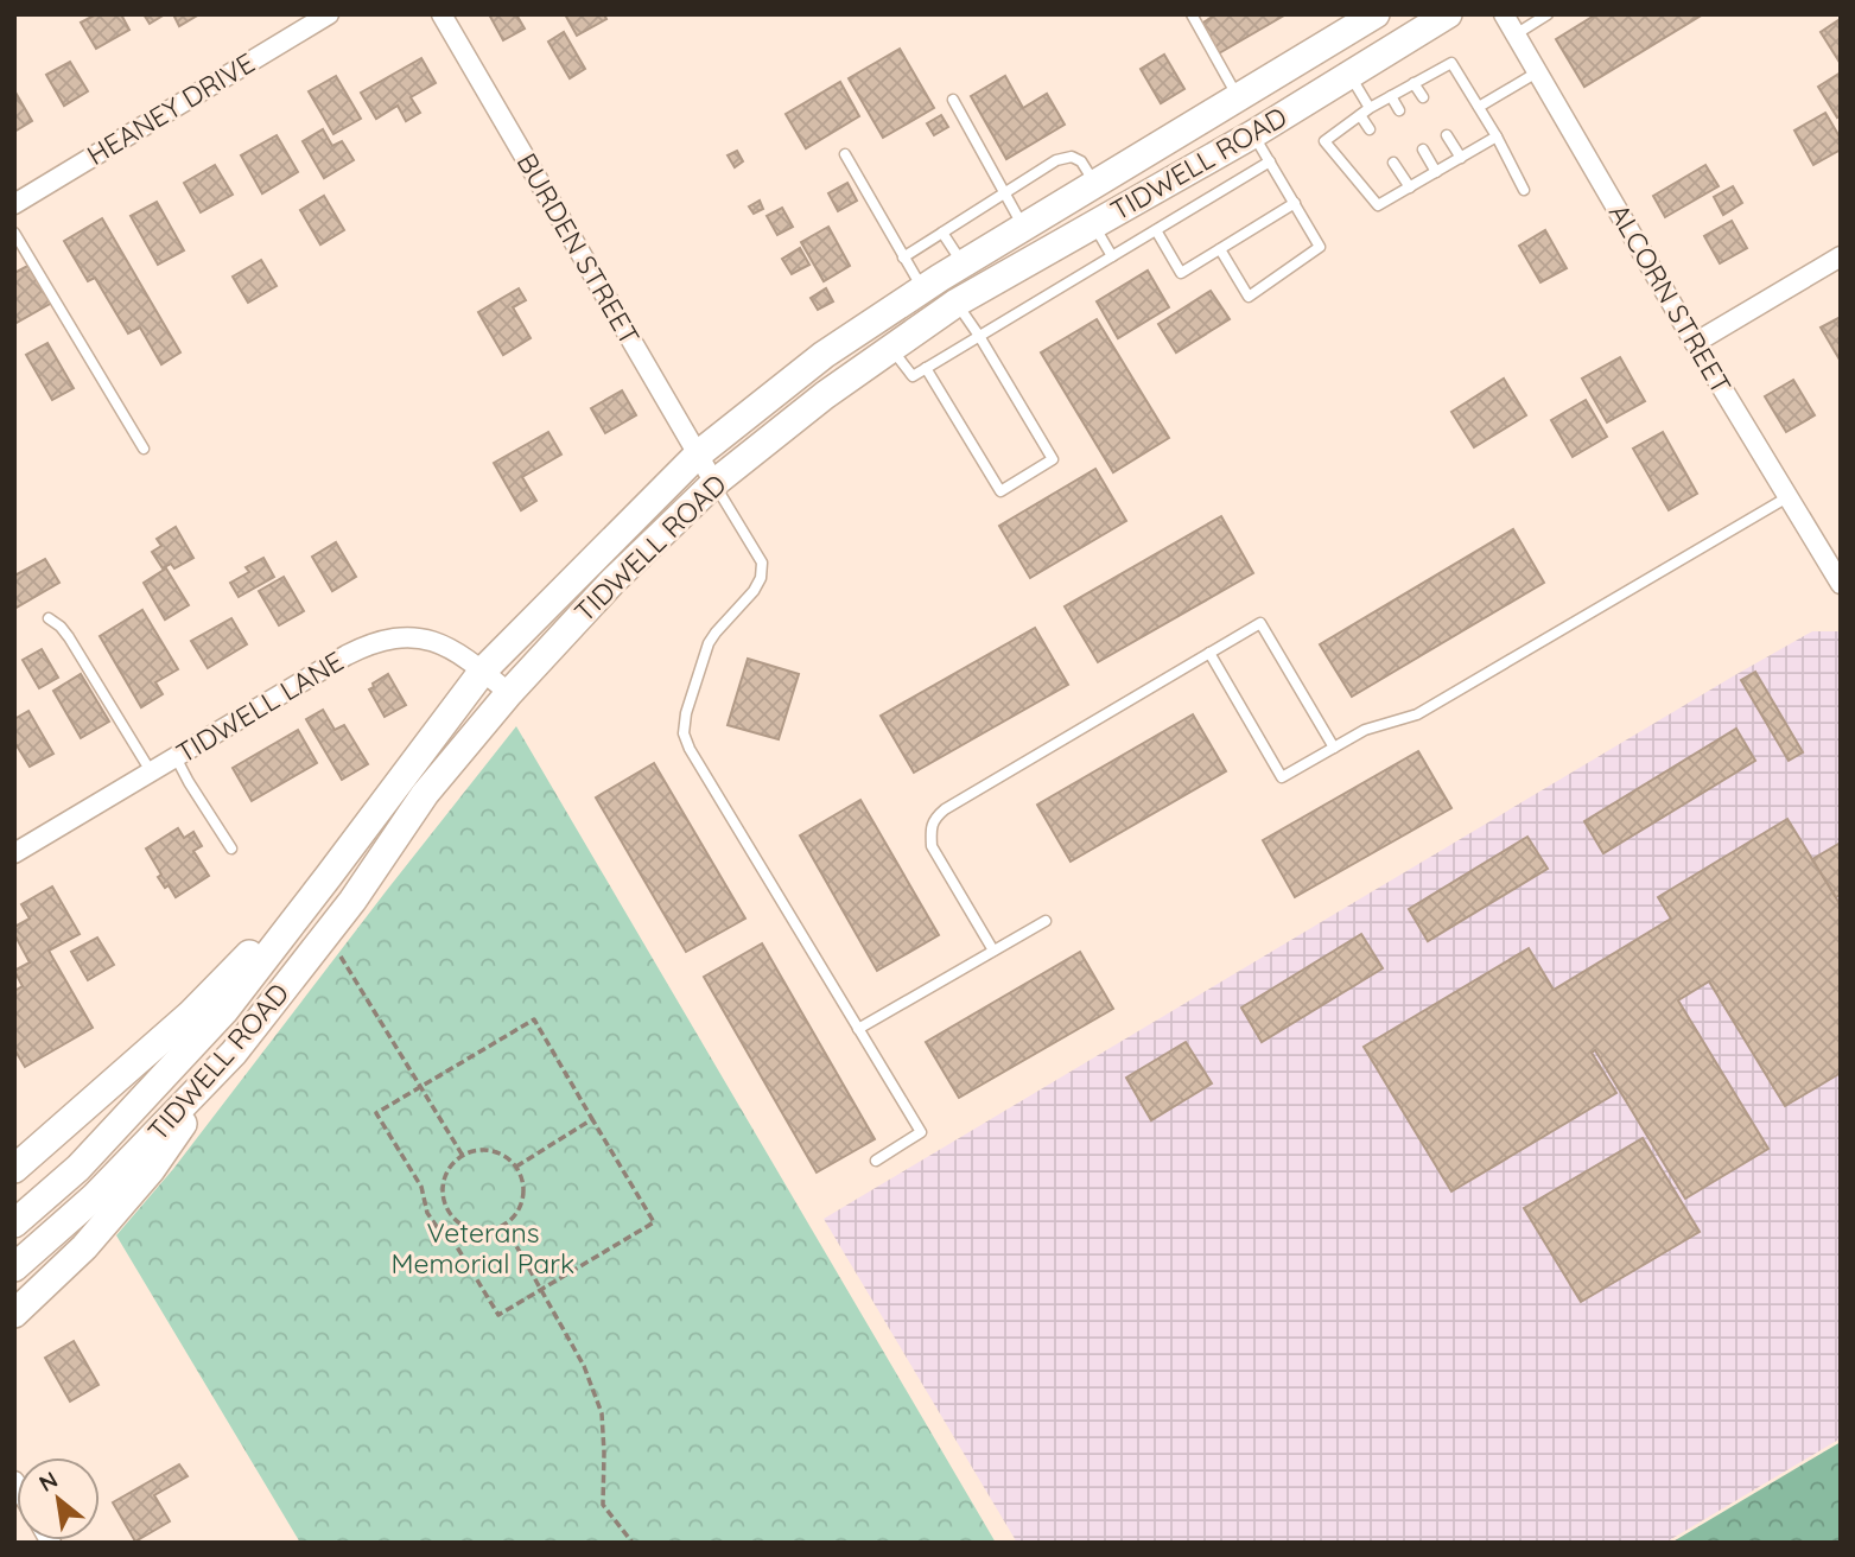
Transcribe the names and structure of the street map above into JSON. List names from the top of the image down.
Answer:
{
  "streets": {
    "main road": ["TIDWELL ROAD"],
    "street": [
      "HEANEY DRIVE",
      "BURDEN STREET",
      "ALCORN STREET",
      "TIDWELL LANE"
    ]
  },
  "crossings": [
    ["TIDWELL ROAD", "BURDEN STREET"],
    ["TIDWELL ROAD", "TIDWELL LANE"]
  ],
  "parks": ["Veterans Memorial Park"],
  "north": "top left"
}
